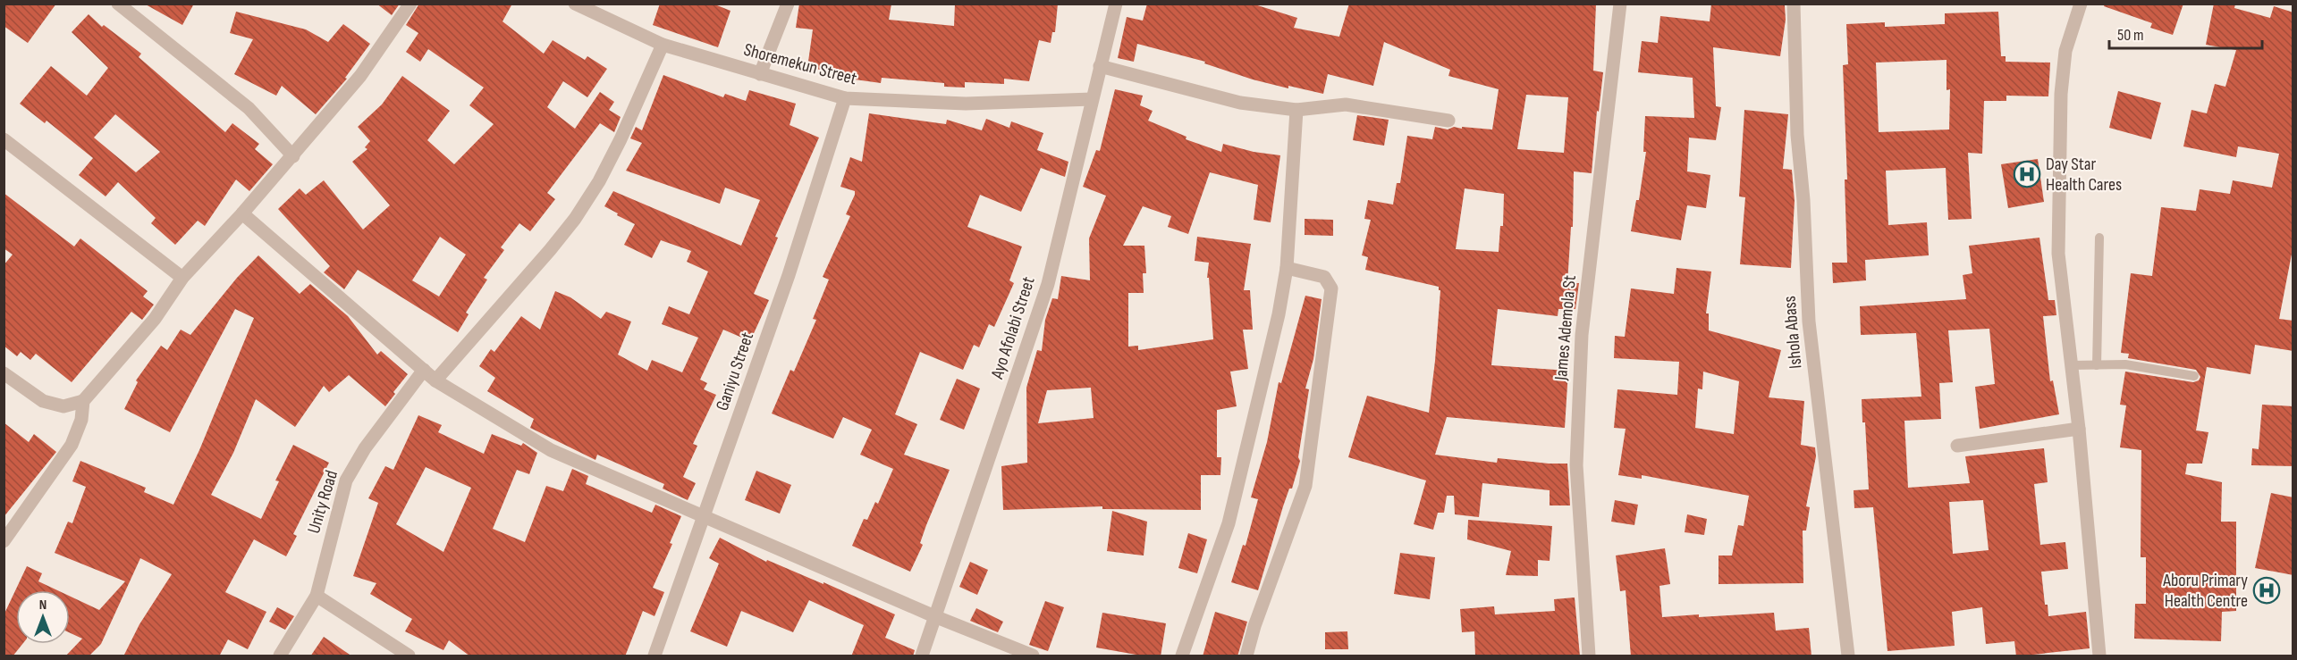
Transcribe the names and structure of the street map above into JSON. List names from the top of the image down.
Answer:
{
  "streets": {
    "street": [
      "Shoremekun Street",
      "Ayo Afolabi Street",
      "James Ademola St",
      "Ishola Abass",
      "Ganiyu Street",
      "Unity Road"
    ]
  },
  "crossings": [
    ["Shoremekun Street", "Ayo Afolabi Street"],
    ["Shoremekun Street", "Ganiyu Street"]
  ],
  "places": {
    "hospital": ["Day Star Health Cares", "Aboru Primary Health Centre"]
  },
  "scale_bar": "50 m",
  "north": "top"
}
